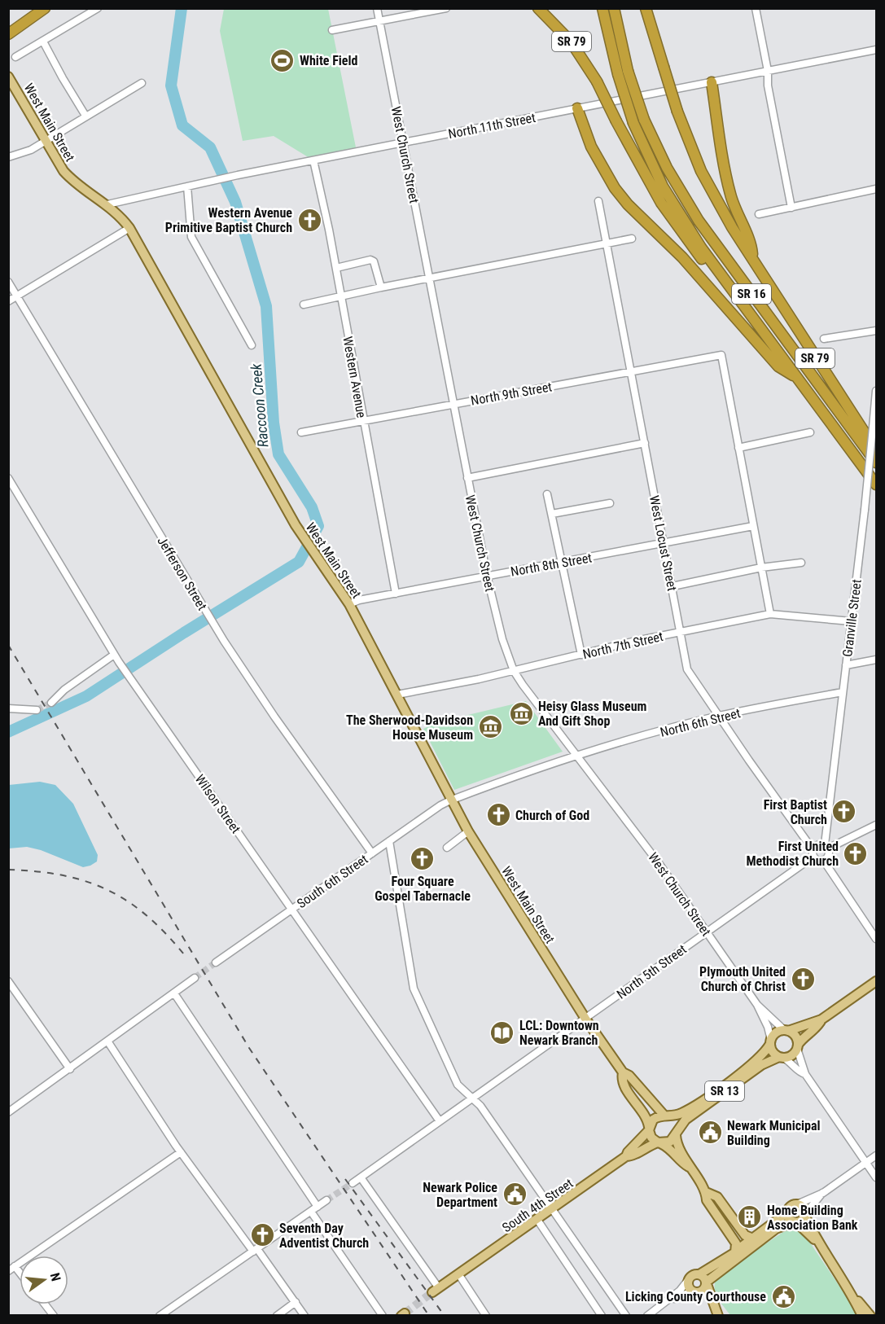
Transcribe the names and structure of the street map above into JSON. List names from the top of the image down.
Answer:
{
  "streets": {
    "highway": ["SR 79", "SR 16"],
    "main road": ["West Main Street", "SR 13", "South 4th Street"],
    "street": [
      "North 11th Street",
      "West Church Street",
      "Western Avenue",
      "North 9th Street",
      "West Locust Street",
      "North 8th Street",
      "Jefferson Street",
      "Granville Street",
      "North 7th Street",
      "North 6th Street",
      "Wilson Street",
      "South 6th Street",
      "North 5th Street"
    ]
  },
  "crossings": [
    ["SR 79", "SR 16"],
    ["West Main Street", "North 11th Street"],
    ["West Main Street", "North 8th Street"],
    ["West Main Street", "North 7th Street"],
    ["West Main Street", "North 6th Street"],
    ["West Main Street", "South 6th Street"],
    ["West Main Street", "North 5th Street"],
    ["North 11th Street", "West Church Street"],
    ["North 11th Street", "Western Avenue"],
    ["West Church Street", "North 9th Street"],
    ["West Church Street", "North 8th Street"],
    ["West Church Street", "North 7th Street"],
    ["West Church Street", "North 6th Street"],
    ["West Church Street", "North 5th Street"],
    ["West Church Street", "SR 13"],
    ["Western Avenue", "North 9th Street"],
    ["Western Avenue", "North 8th Street"],
    ["North 9th Street", "West Locust Street"],
    ["West Locust Street", "North 8th Street"],
    ["West Locust Street", "North 7th Street"],
    ["West Locust Street", "North 6th Street"],
    ["West Locust Street", "North 5th Street"],
    ["Jefferson Street", "South 6th Street"],
    ["Granville Street", "North 7th Street"],
    ["Granville Street", "North 6th Street"],
    ["Granville Street", "North 5th Street"],
    ["North 6th Street", "South 6th Street"],
    ["Wilson Street", "South 6th Street"],
    ["Wilson Street", "North 5th Street"],
    ["SR 13", "South 4th Street"]
  ],
  "water": ["Raccoon Creek"],
  "places": {
    "sports": ["White Field"],
    "church": [
      "Western Avenue Primitive Baptist Church",
      "First Baptist Church",
      "Church of God",
      "First United Methodist Church",
      "Four Square Gospel Tabernacle",
      "Plymouth United Church of Christ",
      "Seventh Day Adventist Church"
    ],
    "museum": ["Heisy Glass Museum And Gift Shop", "The Sherwood-Davidson House Museum"],
    "library": ["LCL: Downtown Newark Branch"],
    "public building": ["Newark Municipal Building", "Newark Police Department", "Licking County Courthouse"],
    "building": ["Home Building Association Bank"]
  },
  "north": "right"
}
